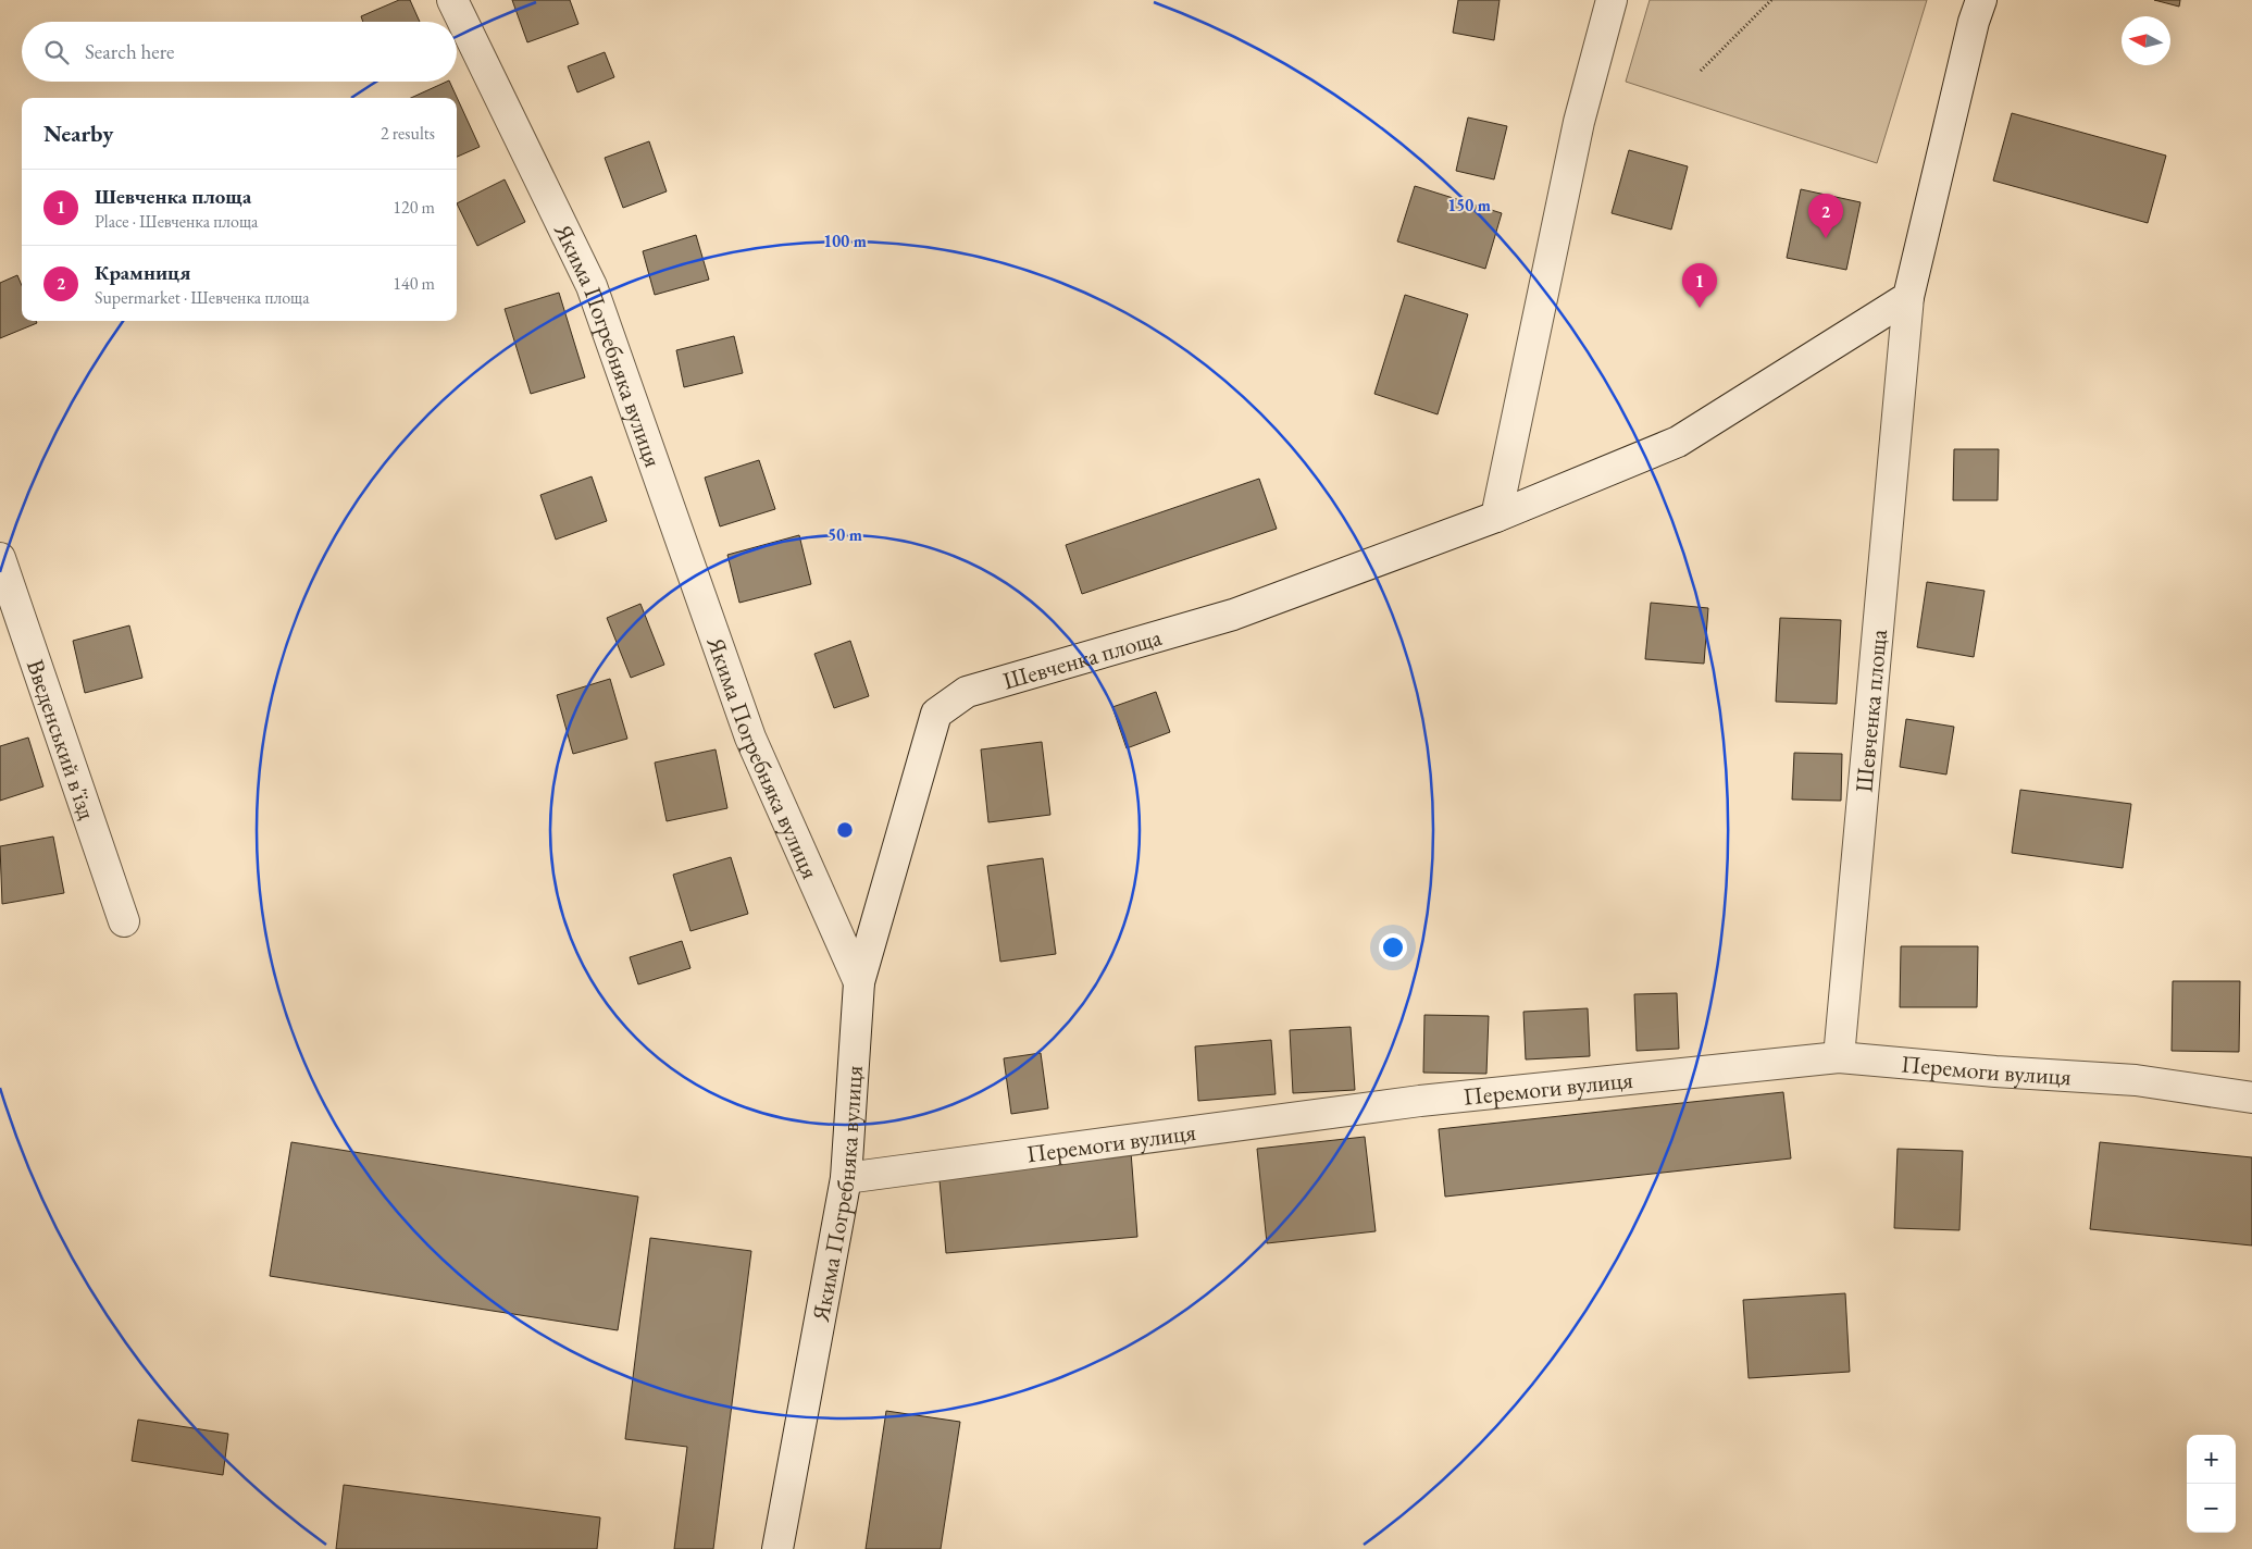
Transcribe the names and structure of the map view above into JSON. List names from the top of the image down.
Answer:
{
  "streets": {
    "street": [
      "Якима Погребняка вулиця",
      "Шевченка площа",
      "Введенський в'їзд",
      "Перемоги вулиця"
    ]
  },
  "crossings": [
    ["Якима Погребняка вулиця", "Шевченка площа"],
    ["Якима Погребняка вулиця", "Перемоги вулиця"],
    ["Шевченка площа", "Перемоги вулиця"]
  ],
  "north": "left",
  "page": {
    "search": "Search here",
    "heading": ["Nearby", "2 results"],
    "list": [
      {
        "mark": "1",
        "name": "Шевченка площа",
        "note": "Place · Шевченка площа",
        "value": "120 m"
      },
      {
        "mark": "2",
        "name": "Крамниця",
        "note": "Supermarket · Шевченка площа",
        "value": "140 m"
      }
    ],
    "pins": ["2", "1"],
    "map_buttons": ["+", "−"]
  },
  "rings": ["150 m", "100 m", "50 m"]
}
